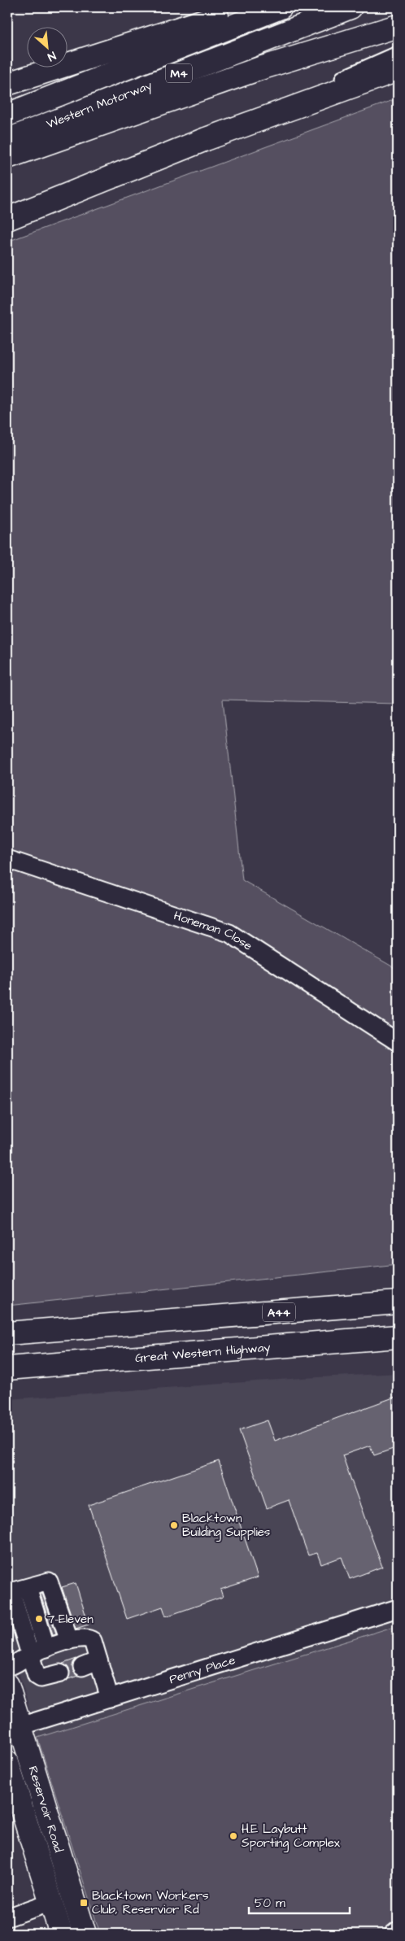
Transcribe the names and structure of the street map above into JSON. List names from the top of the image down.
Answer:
{
  "streets": {
    "main road": [
      "M4",
      "Western Motorway",
      "A44",
      "Great Western Highway",
      "Reservoir Road"
    ],
    "street": ["Honeman Close", "Penny Place"]
  },
  "crossings": [
    ["Penny Place", "Reservoir Road"]
  ],
  "places": {
    "other": ["Blacktown Building Supplies", "7-Eleven", "H.E Laybutt Sporting Complex"],
    "transit": ["Blacktown Workers Club, Reservior Rd"]
  },
  "scale_bar": "50 m",
  "north": "bottom right"
}
